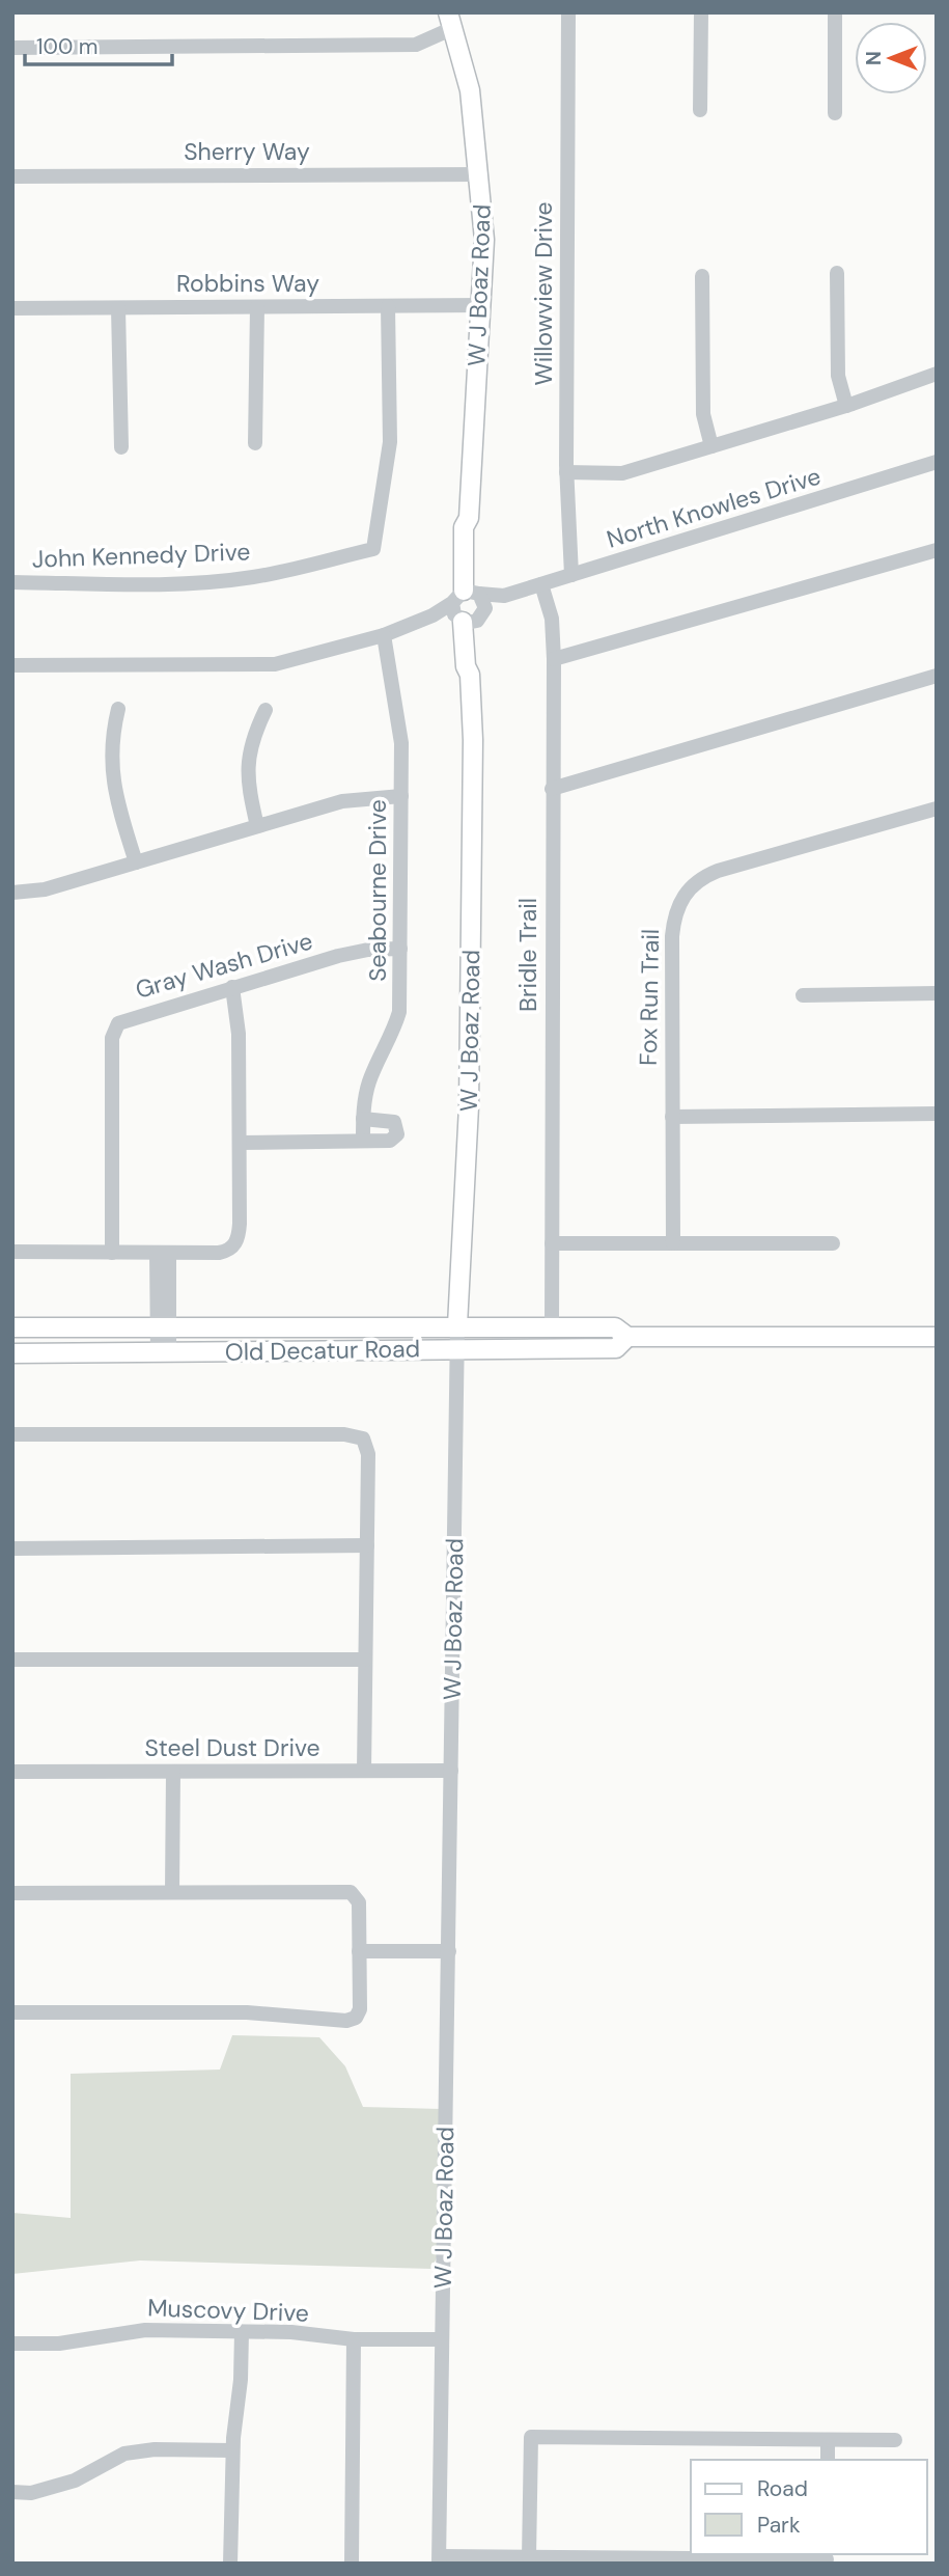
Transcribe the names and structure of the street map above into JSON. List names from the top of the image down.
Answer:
{
  "streets": {
    "main road": ["W J Boaz Road", "Old Decatur Road"],
    "street": [
      "Sherry Way",
      "Robbins Way",
      "Willowview Drive",
      "North Knowles Drive",
      "John Kennedy Drive",
      "Seabourne Drive",
      "Bridle Trail",
      "Gray Wash Drive",
      "Fox Run Trail",
      "Steel Dust Drive",
      "Muscovy Drive"
    ]
  },
  "crossings": [
    ["Sherry Way", "W J Boaz Road"],
    ["Robbins Way", "W J Boaz Road"],
    ["Robbins Way", "John Kennedy Drive"],
    ["W J Boaz Road", "North Knowles Drive"],
    ["W J Boaz Road", "Old Decatur Road"],
    ["W J Boaz Road", "Steel Dust Drive"],
    ["W J Boaz Road", "Muscovy Drive"],
    ["Willowview Drive", "North Knowles Drive"],
    ["North Knowles Drive", "Bridle Trail"],
    ["Seabourne Drive", "Gray Wash Drive"],
    ["Bridle Trail", "Old Decatur Road"]
  ],
  "legend": ["Road", "Park"],
  "scale_bar": "100 m",
  "north": "left"
}
